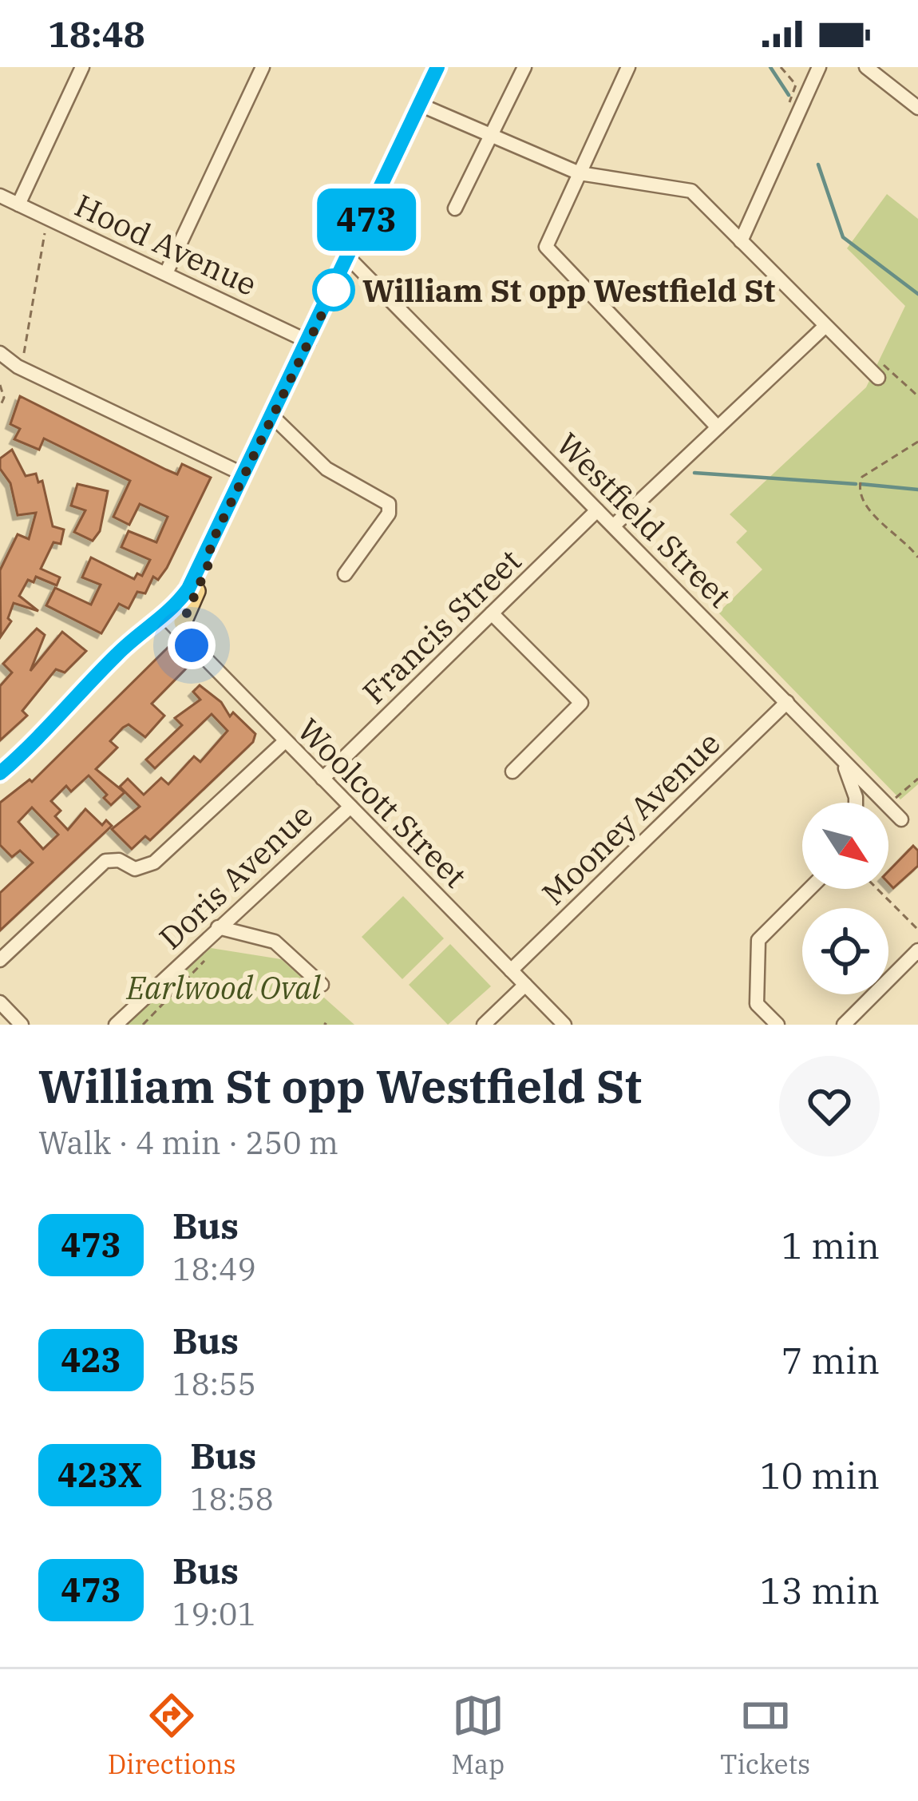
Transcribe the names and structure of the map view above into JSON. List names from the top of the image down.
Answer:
{
  "streets": {
    "street": [
      "Hood Avenue",
      "Westfield Street",
      "Francis Street",
      "Woolcott Street",
      "Mooney Avenue",
      "Doris Avenue"
    ]
  },
  "crossings": [
    ["Westfield Street", "Francis Street"],
    ["Westfield Street", "Mooney Avenue"],
    ["Francis Street", "Woolcott Street"],
    ["Woolcott Street", "Mooney Avenue"],
    ["Woolcott Street", "Doris Avenue"]
  ],
  "parks": ["Earlwood Oval"],
  "places": ["William St opp Westfield St"],
  "lines": ["bus line 473"],
  "north": "bottom right",
  "page": {
    "status": "18:48",
    "on_map": "473",
    "heading": ["William St opp Westfield St", "Walk · 4 min · 250 m"],
    "list": [
      {
        "mark": "473",
        "name": "Bus",
        "note": "18:49",
        "value": "1 min"
      },
      {
        "mark": "423",
        "name": "Bus",
        "note": "18:55",
        "value": "7 min"
      },
      {
        "mark": "423X",
        "name": "Bus",
        "note": "18:58",
        "value": "10 min"
      },
      {
        "mark": "473",
        "name": "Bus",
        "note": "19:01",
        "value": "13 min"
      }
    ],
    "tabs": ["Directions", "Map", "Tickets"]
  }
}
